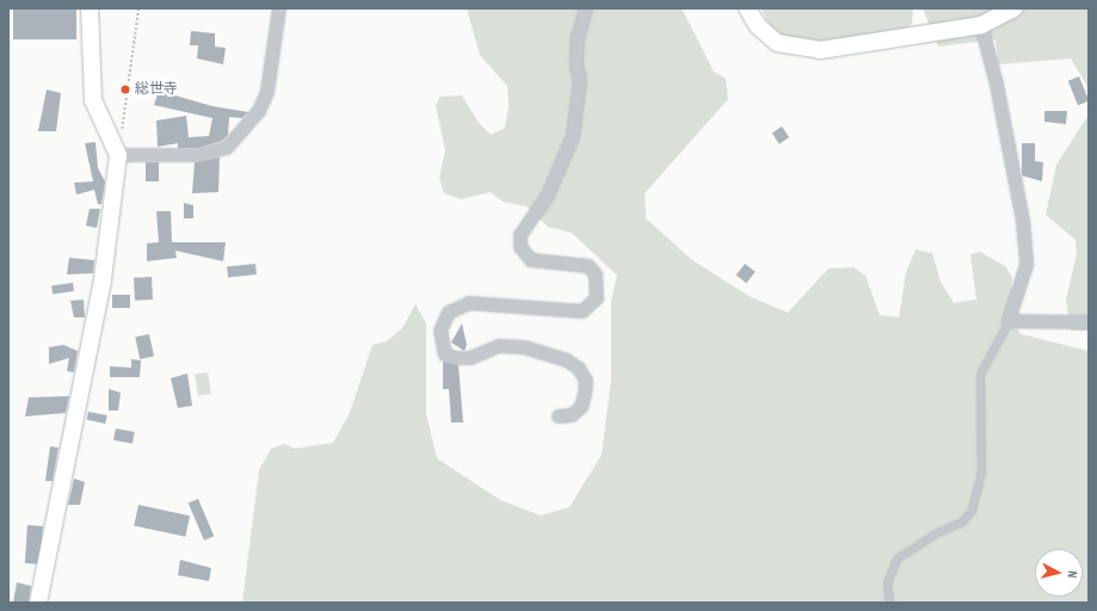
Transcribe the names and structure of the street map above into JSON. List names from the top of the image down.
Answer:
{
  "places": ["総世寺"],
  "north": "right"
}
